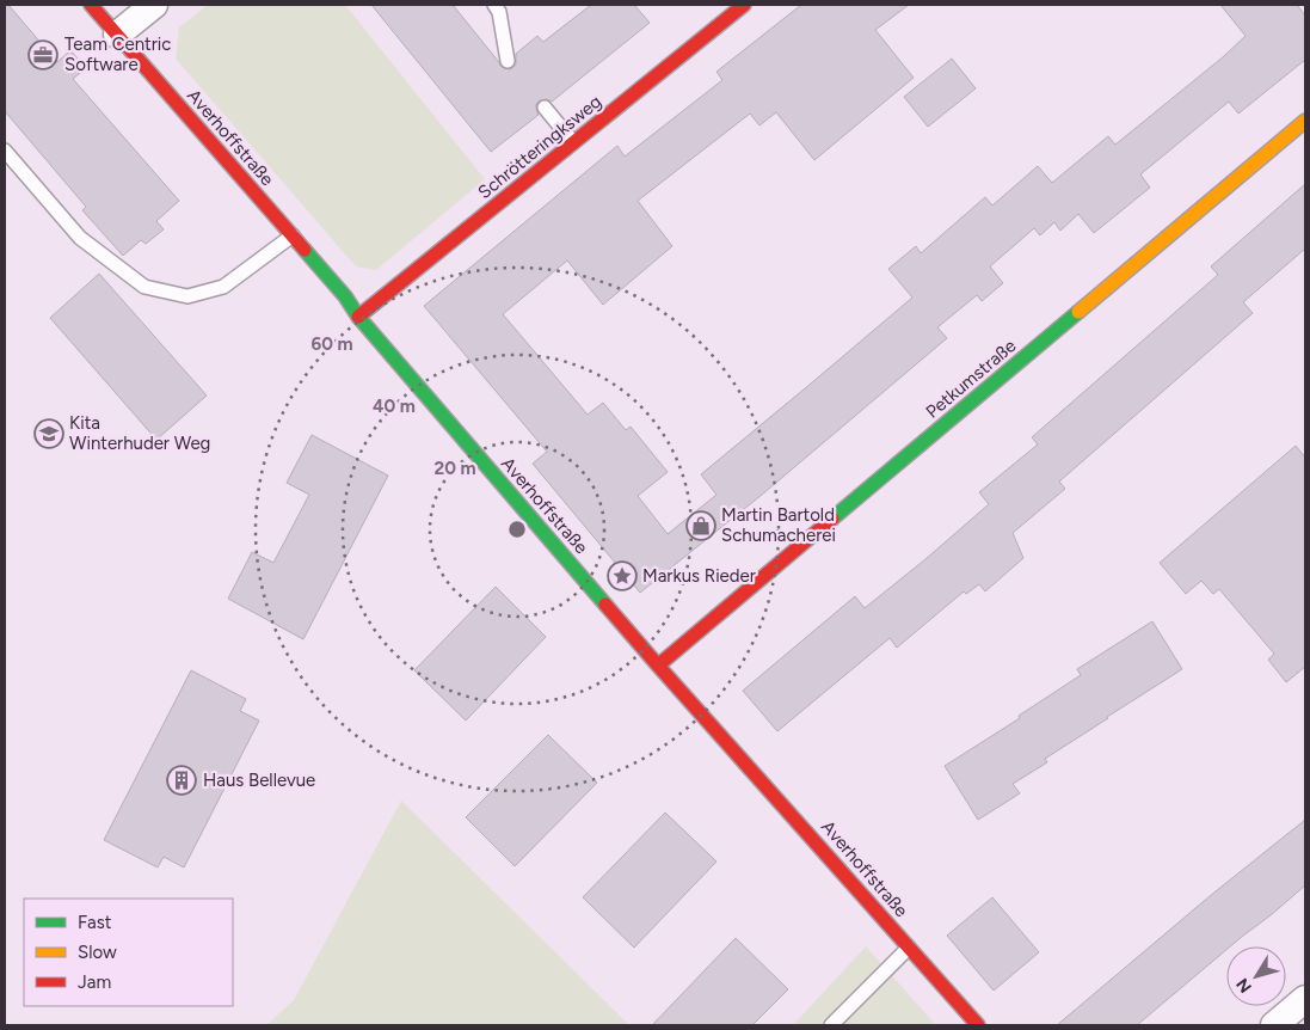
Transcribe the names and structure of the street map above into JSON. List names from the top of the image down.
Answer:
{
  "streets": {
    "street": ["Averhoffstraße", "Schrötteringksweg", "Petkumstraße"]
  },
  "crossings": [
    ["Averhoffstraße", "Schrötteringksweg"],
    ["Averhoffstraße", "Petkumstraße"]
  ],
  "places": {
    "office": ["Team Centric Software"],
    "school or university": ["Kita Winterhuder Weg"],
    "shop": ["Martin Bartold Schumacherei"],
    "place": ["Markus Rieder"],
    "building": ["Haus Bellevue"]
  },
  "legend": ["Fast", "Slow", "Jam"],
  "north": "bottom left",
  "rings": ["60 m", "40 m", "20 m"]
}
